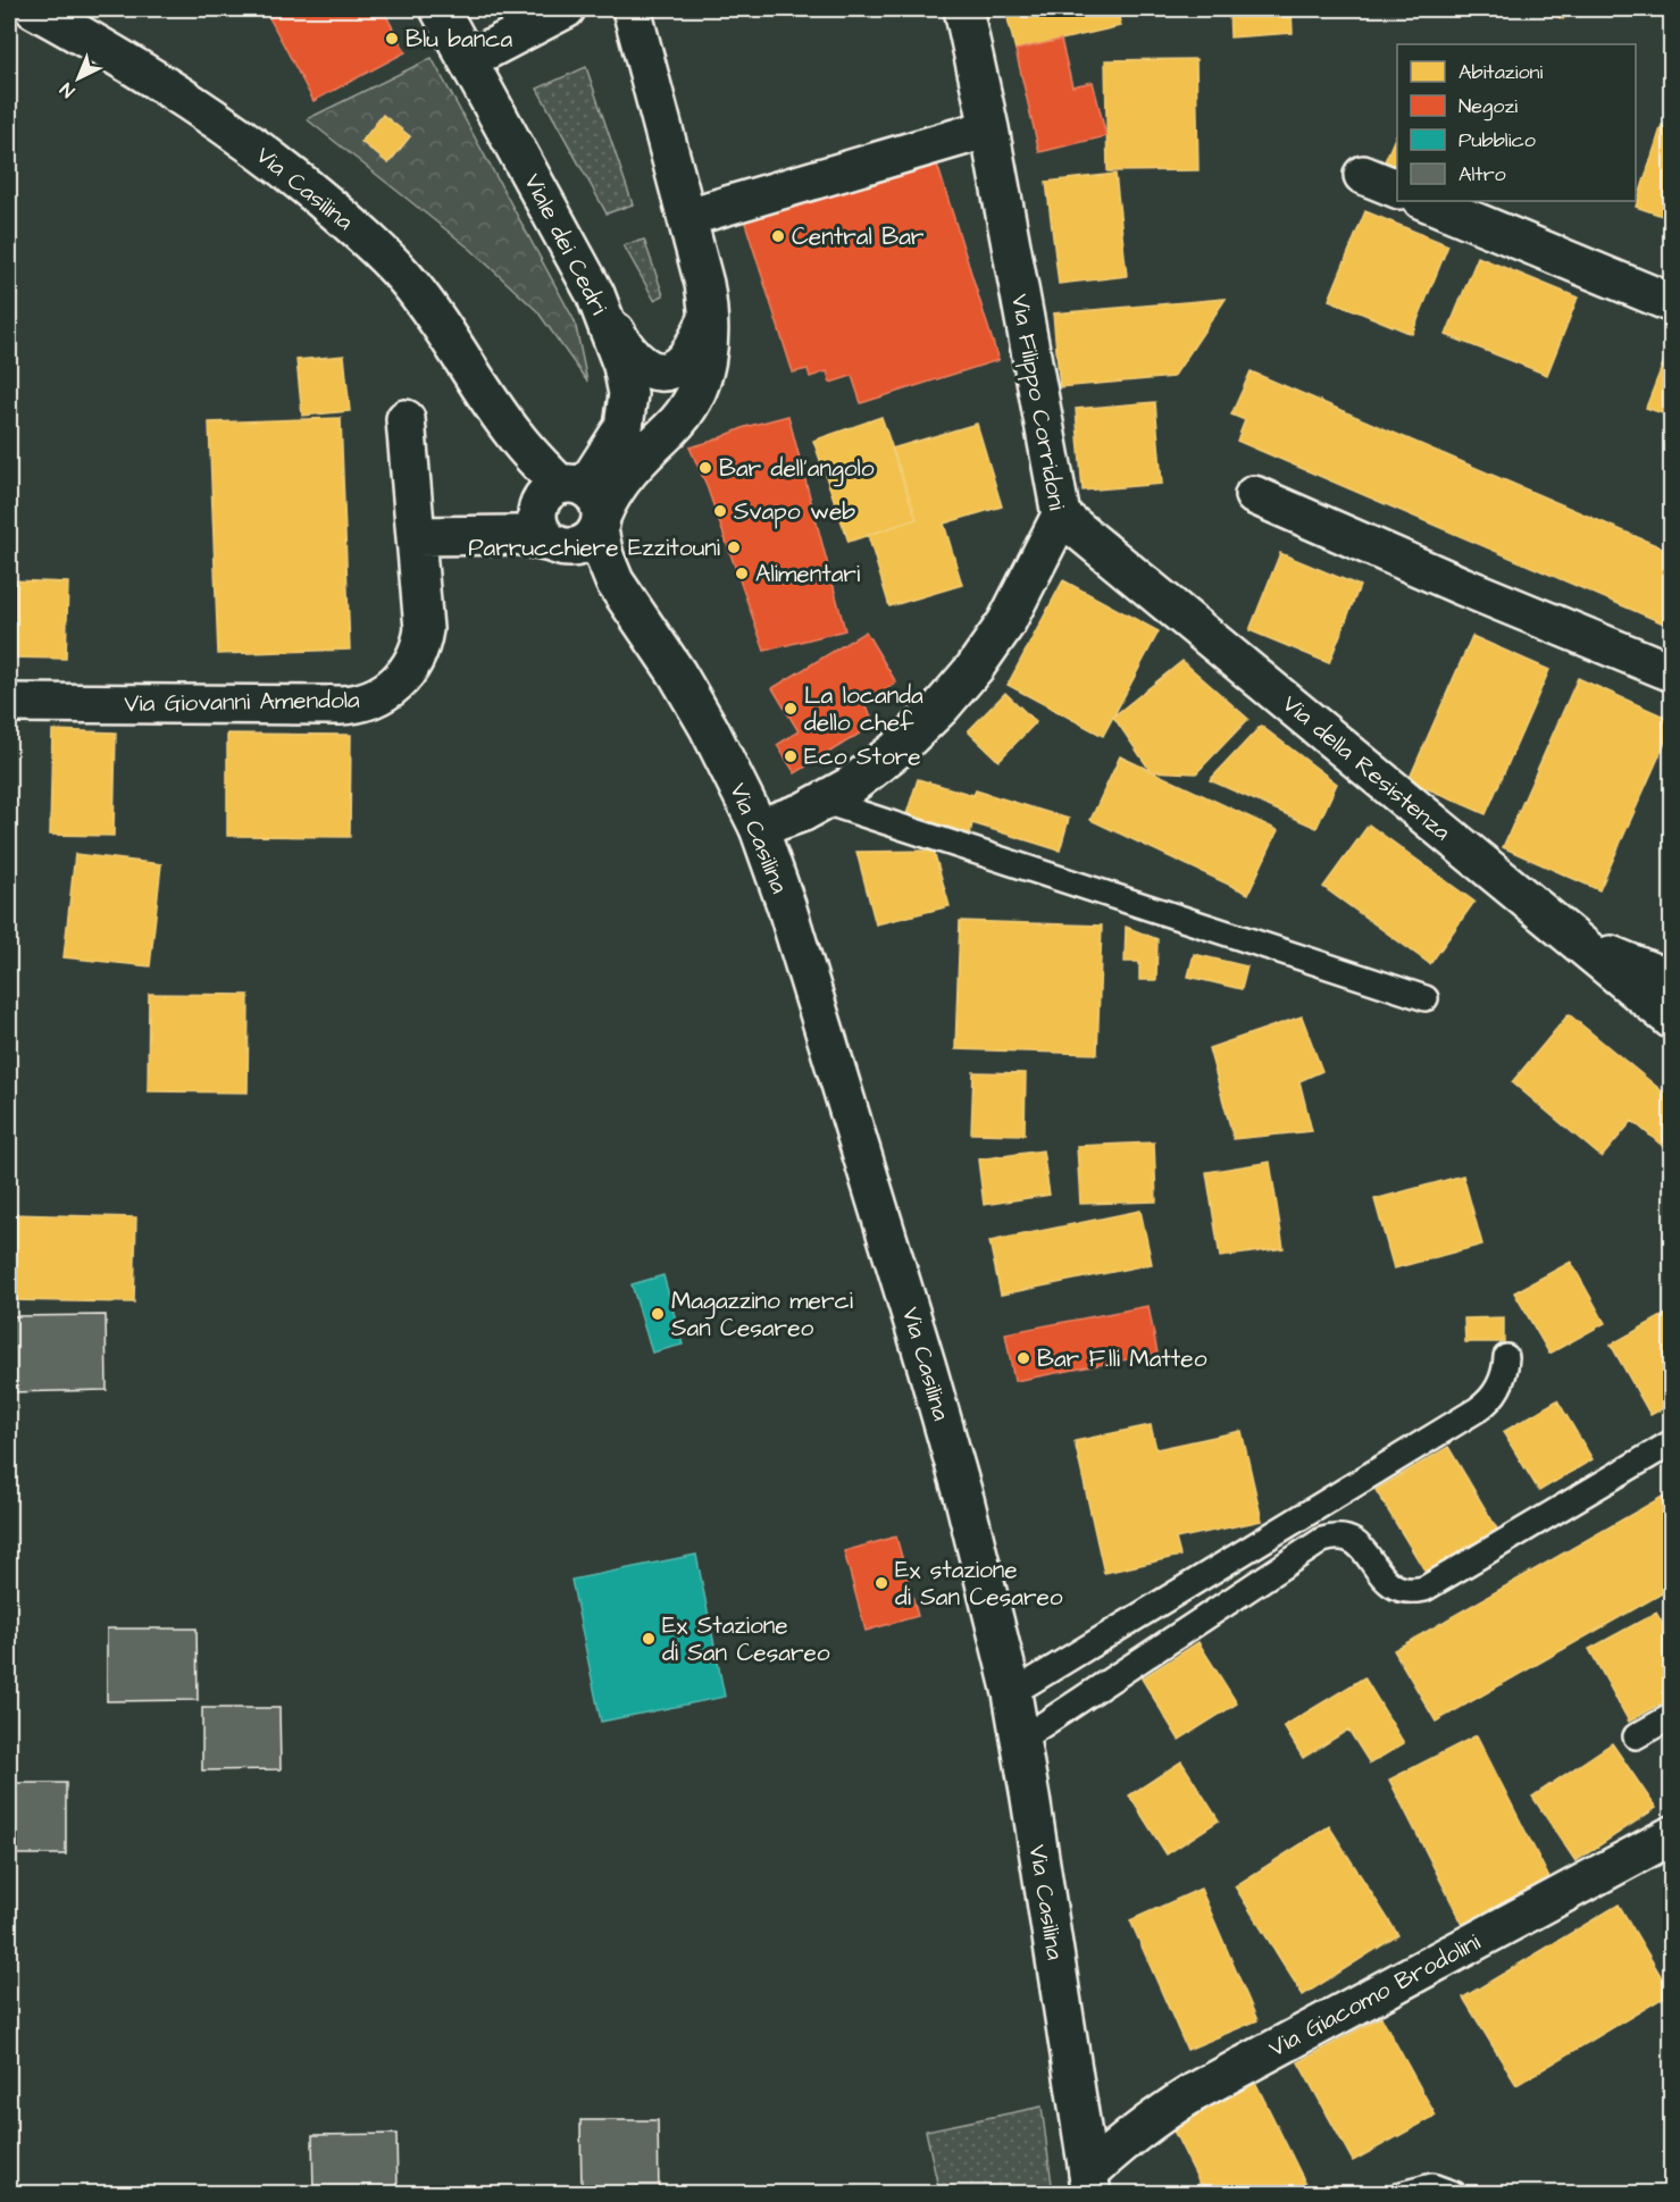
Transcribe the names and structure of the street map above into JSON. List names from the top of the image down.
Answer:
{
  "streets": {
    "street": [
      "Via Casilina",
      "Viale dei Cedri",
      "Via Filippo Corridoni",
      "Via Giovanni Amendola",
      "Via della Resistenza",
      "Via Giacomo Brodolini"
    ]
  },
  "crossings": [
    ["Via Casilina", "Viale dei Cedri"],
    ["Via Casilina", "Via Filippo Corridoni"],
    ["Via Casilina", "Via Giacomo Brodolini"],
    ["Via Filippo Corridoni", "Via della Resistenza"]
  ],
  "places": [
    "Blu banca",
    "Central Bar",
    "Bar dell'angolo",
    "Svapo web",
    "Parrucchiere Ezzitouni",
    "Alimentari",
    "La locanda dello chef",
    "Eco Store",
    "Magazzino merci San Cesareo",
    "Bar F.lli Matteo",
    "Ex stazione di San Cesareo",
    "Ex Stazione di San Cesareo"
  ],
  "legend": [
    "Abitazioni",
    "Negozi",
    "Pubblico",
    "Altro"
  ],
  "north": "bottom left"
}
